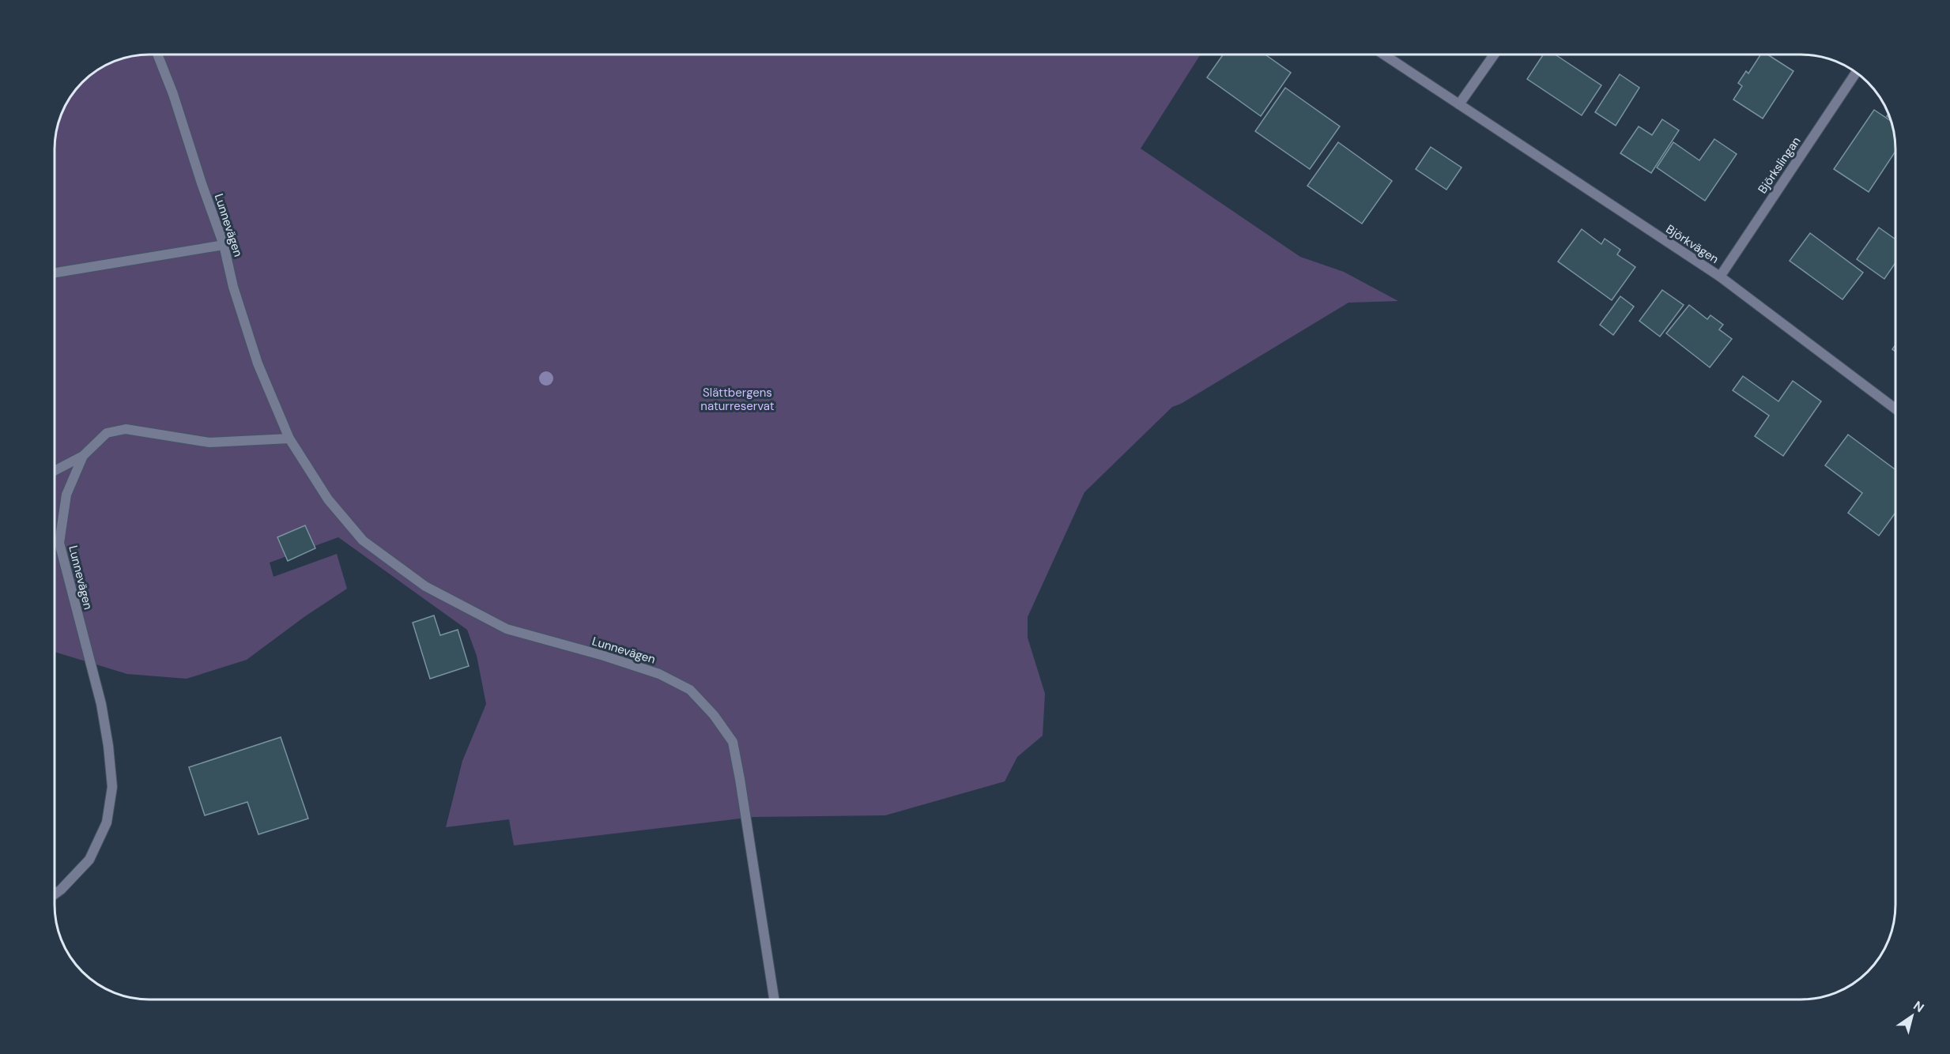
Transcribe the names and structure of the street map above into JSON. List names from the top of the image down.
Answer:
{
  "streets": {
    "street": ["Björkslingan", "Lunnevägen", "Björkvägen"]
  },
  "crossings": [
    ["Björkslingan", "Björkvägen"]
  ],
  "parks": ["Slättbergens naturreservat"],
  "north": "top right"
}
